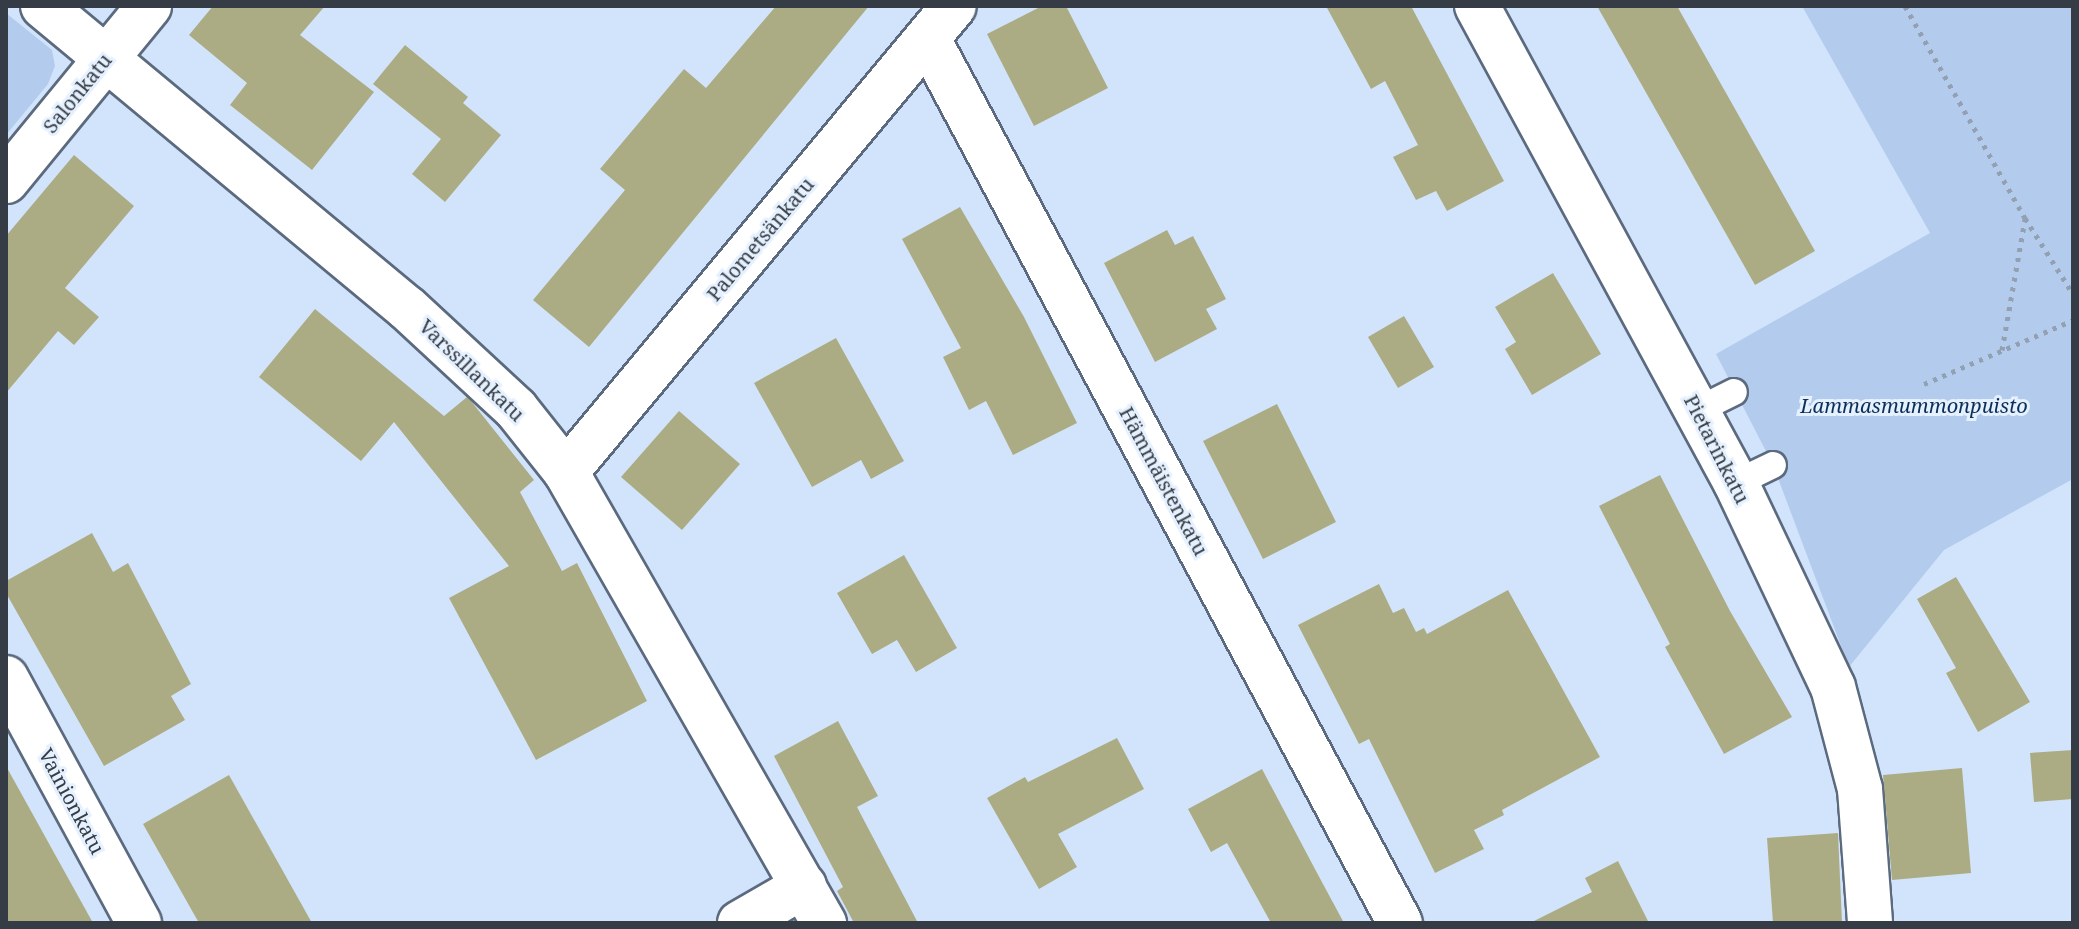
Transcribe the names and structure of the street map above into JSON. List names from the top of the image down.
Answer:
{
  "streets": {
    "street": [
      "Salonkatu",
      "Palometsänkatu",
      "Varssillankatu",
      "Pietarinkatu",
      "Hämmäistenkatu",
      "Vainionkatu"
    ]
  },
  "crossings": [
    ["Salonkatu", "Varssillankatu"],
    ["Palometsänkatu", "Varssillankatu"],
    ["Palometsänkatu", "Hämmäistenkatu"]
  ],
  "parks": ["Lammasmummonpuisto"]
}
